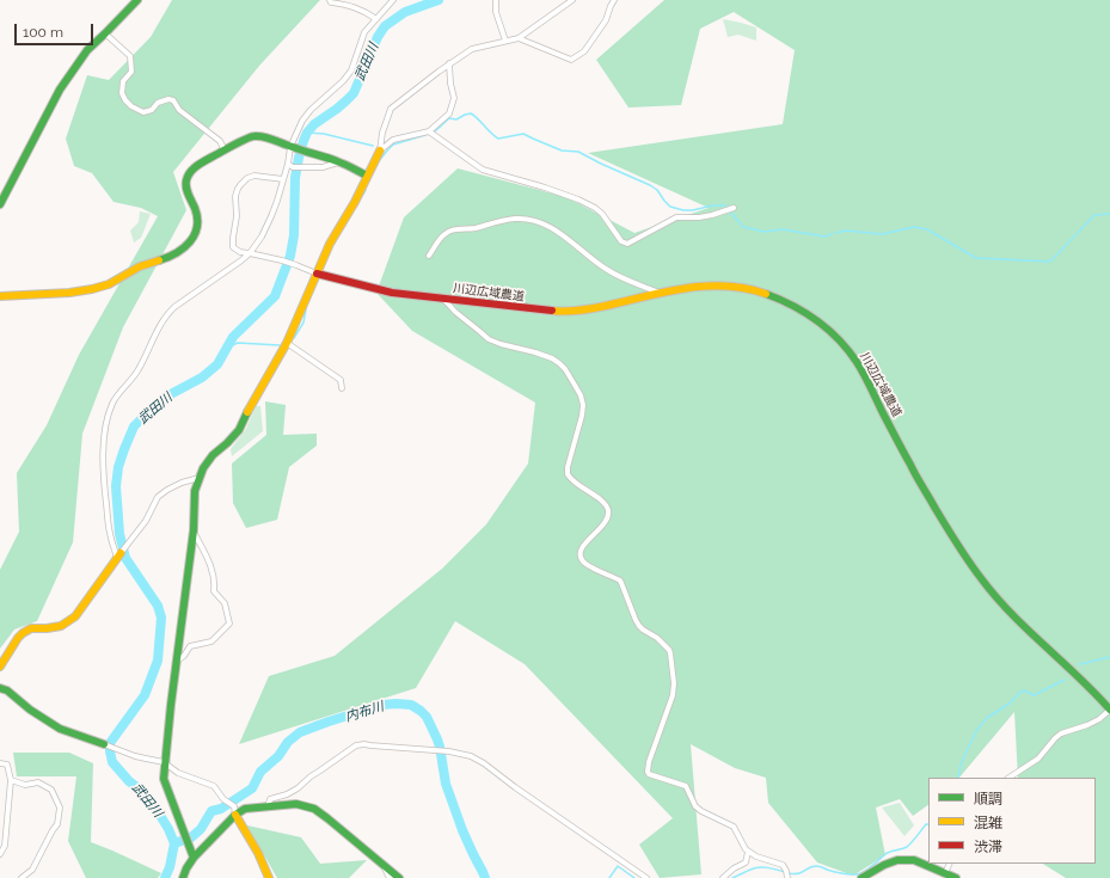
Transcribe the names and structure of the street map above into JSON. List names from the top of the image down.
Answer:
{
  "streets": {
    "street": ["川辺広域農道"]
  },
  "water": ["武田川", "内布川"],
  "legend": ["順調", "混雑", "渋滞"],
  "scale_bar": "100 m"
}
